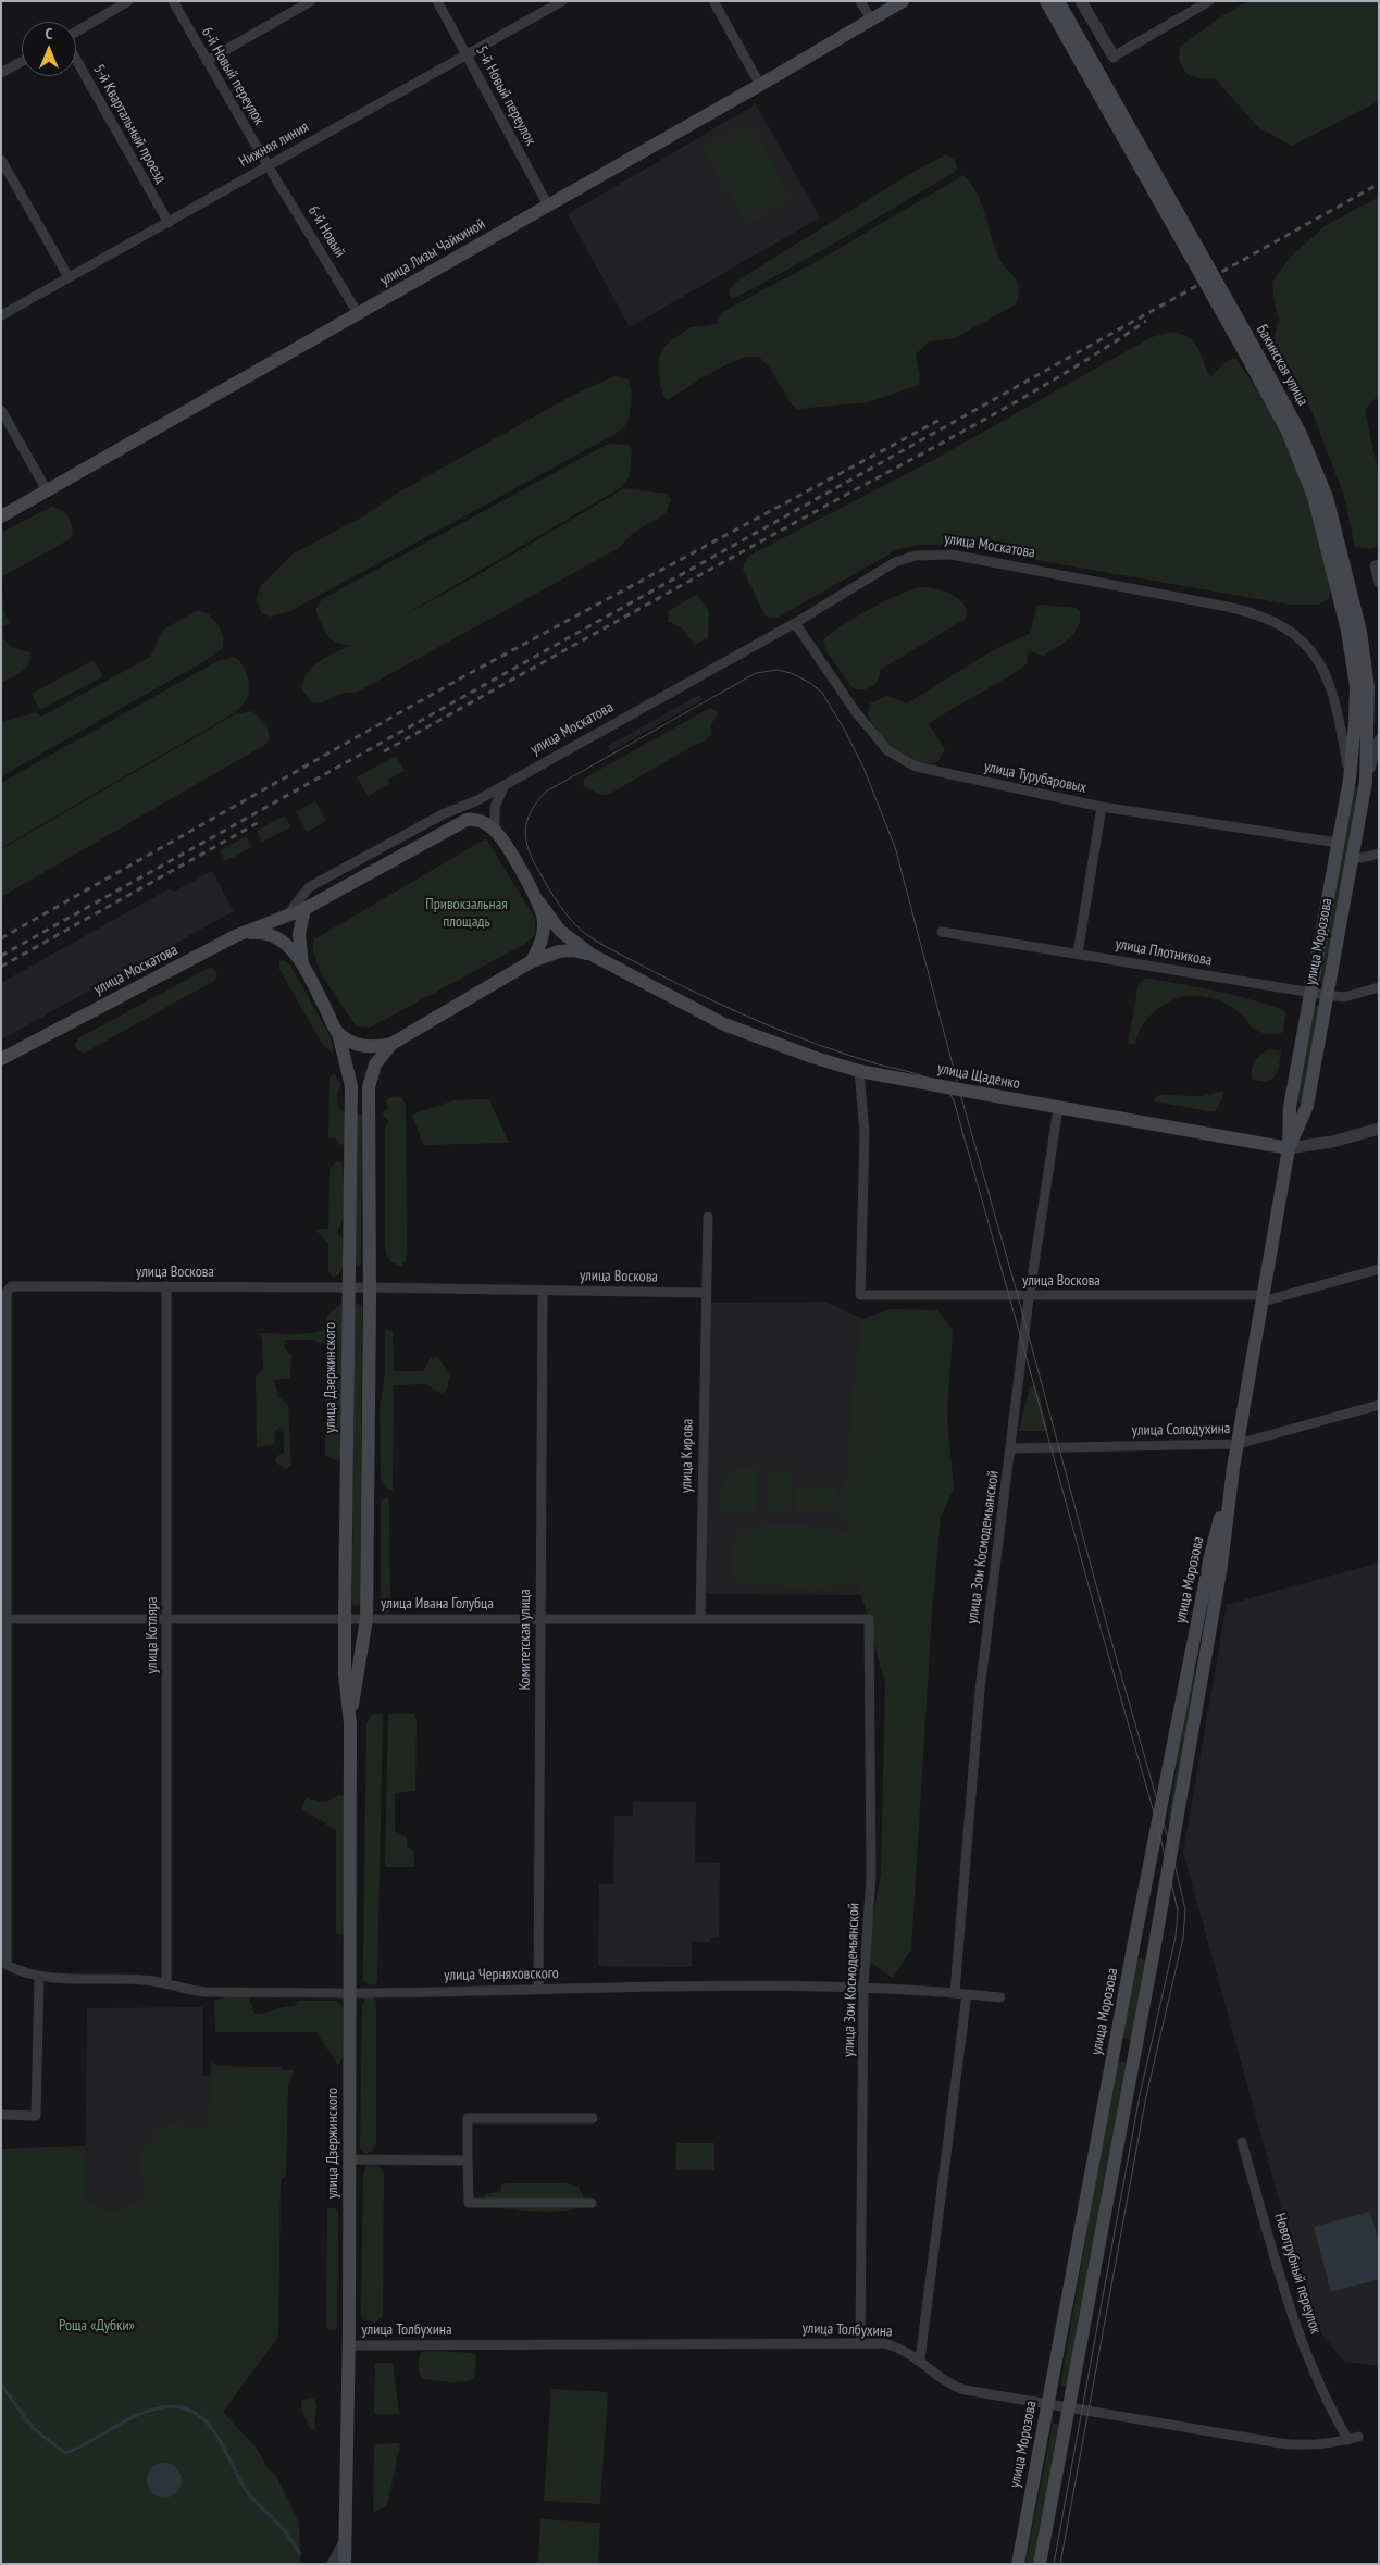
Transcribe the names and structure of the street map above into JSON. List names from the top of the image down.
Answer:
{
  "streets": {
    "main road": [
      "улица Лизы Чайкиной",
      "Бакинская улица",
      "улица Москатова",
      "улица Морозова",
      "улица Щаденко",
      "улица Дзержинского"
    ],
    "street": [
      "6-й Новый переулок",
      "5-й Новый переулок",
      "5-й Квартальный проезд",
      "Нижняя линия",
      "6-й Новый",
      "улица Турубаровых",
      "улица Плотникова",
      "улица Воскова",
      "улица Солодухина",
      "улица Кирова",
      "улица Зои Космодемьянской",
      "улица Ивана Голубца",
      "улица Котляра",
      "Комитетская улица",
      "улица Черняховского",
      "Новотрубный переулок",
      "улица Толбухина"
    ]
  },
  "crossings": [
    ["6-й Новый переулок", "Нижняя линия"],
    ["6-й Новый переулок", "6-й Новый"],
    ["5-й Новый переулок", "Нижняя линия"],
    ["5-й Новый переулок", "улица Лизы Чайкиной"],
    ["5-й Квартальный проезд", "Нижняя линия"],
    ["Нижняя линия", "6-й Новый"],
    ["6-й Новый", "улица Лизы Чайкиной"],
    ["Бакинская улица", "улица Москатова"],
    ["Бакинская улица", "улица Морозова"],
    ["улица Москатова", "улица Турубаровых"],
    ["улица Москатова", "улица Морозова"],
    ["улица Турубаровых", "улица Морозова"],
    ["улица Морозова", "улица Плотникова"],
    ["улица Морозова", "улица Щаденко"],
    ["улица Морозова", "улица Воскова"],
    ["улица Морозова", "улица Солодухина"],
    ["улица Морозова", "улица Толбухина"],
    ["улица Щаденко", "улица Воскова"],
    ["улица Щаденко", "улица Зои Космодемьянской"],
    ["улица Воскова", "улица Дзержинского"],
    ["улица Воскова", "улица Кирова"],
    ["улица Воскова", "улица Зои Космодемьянской"],
    ["улица Воскова", "улица Ивана Голубца"],
    ["улица Воскова", "улица Котляра"],
    ["улица Воскова", "Комитетская улица"],
    ["улица Воскова", "улица Черняховского"],
    ["улица Дзержинского", "улица Ивана Голубца"],
    ["улица Дзержинского", "улица Черняховского"],
    ["улица Дзержинского", "улица Толбухина"],
    ["улица Солодухина", "улица Зои Космодемьянской"],
    ["улица Кирова", "улица Ивана Голубца"],
    ["улица Зои Космодемьянской", "улица Ивана Голубца"],
    ["улица Зои Космодемьянской", "улица Черняховского"],
    ["улица Зои Космодемьянской", "улица Толбухина"],
    ["улица Ивана Голубца", "улица Котляра"],
    ["улица Ивана Голубца", "Комитетская улица"],
    ["улица Ивана Голубца", "улица Черняховского"],
    ["улица Котляра", "улица Черняховского"],
    ["Комитетская улица", "улица Черняховского"],
    ["Новотрубный переулок", "улица Толбухина"]
  ],
  "parks": ["Привокзальная площадь", "Роща «Дубки»"],
  "north": "top"
}
